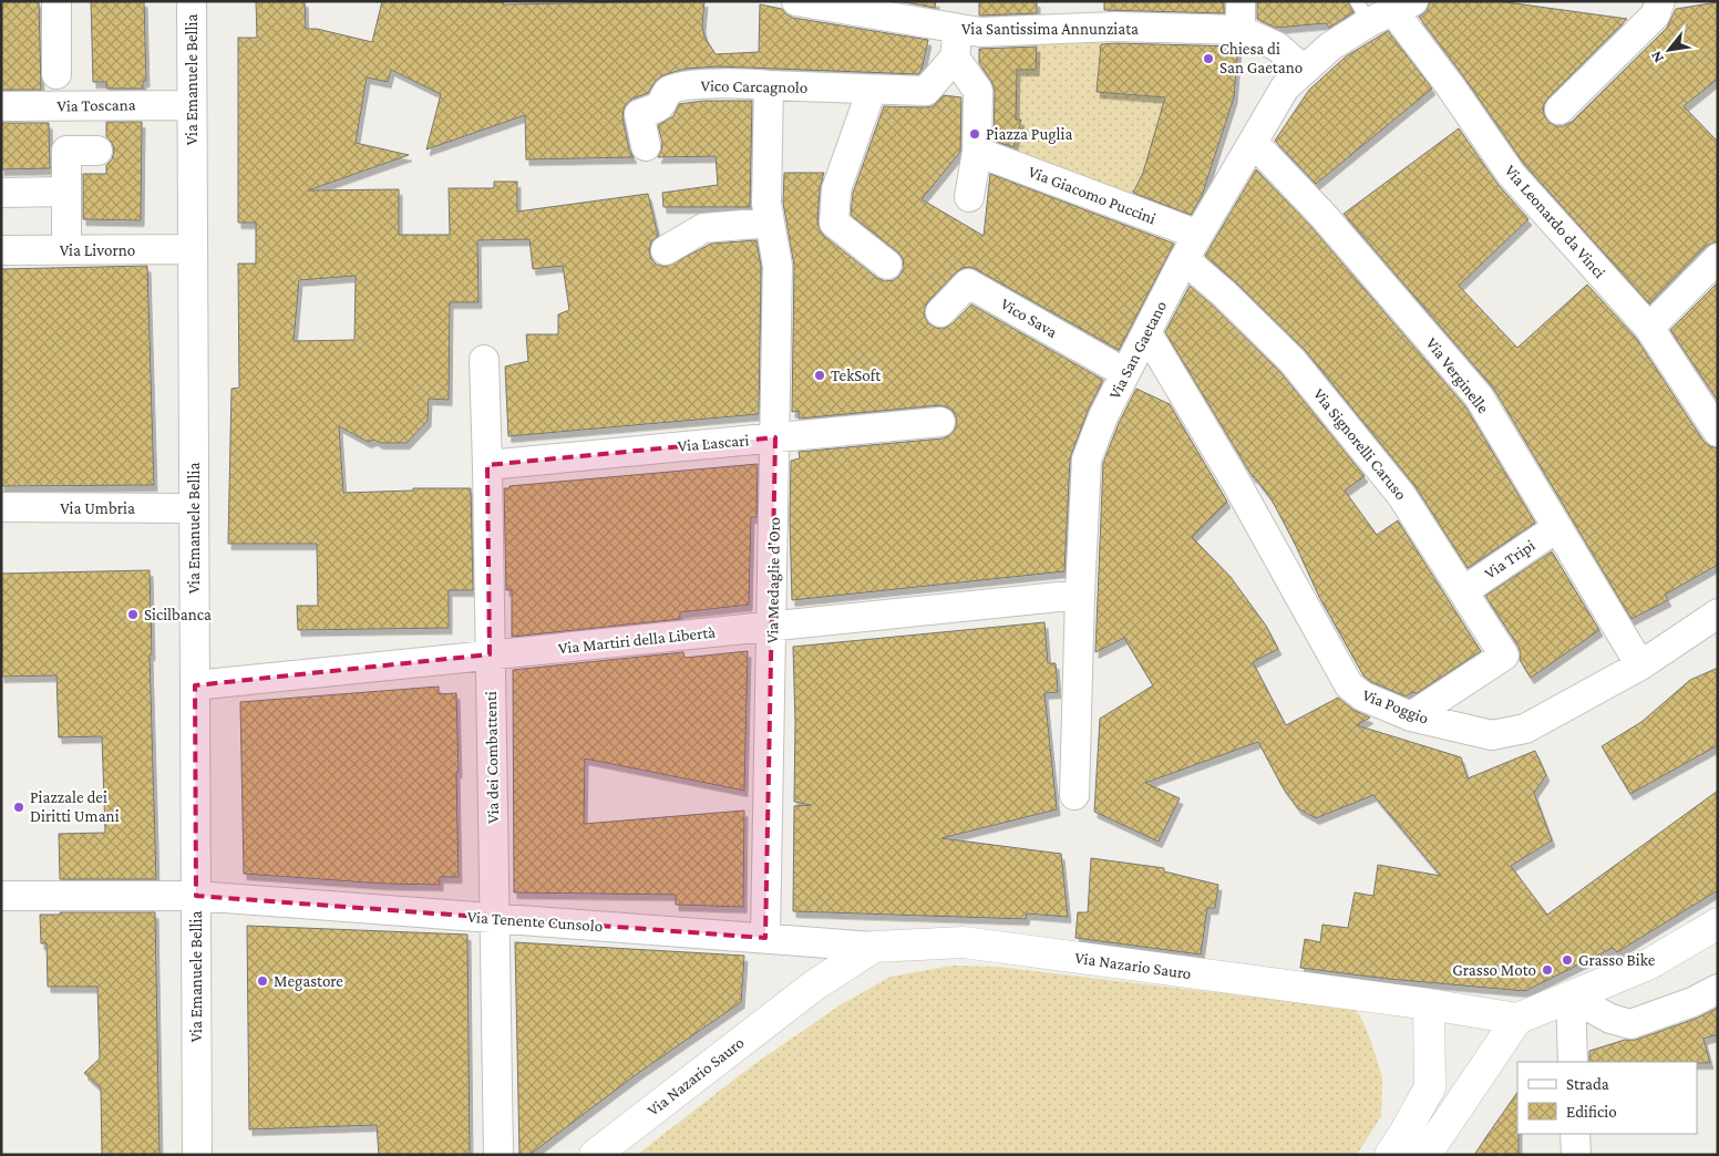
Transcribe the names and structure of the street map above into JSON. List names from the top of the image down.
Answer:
{
  "streets": {
    "street": [
      "Via Santissima Annunziata",
      "Via Emanuele Bellia",
      "Vico Carcagnolo",
      "Via Toscana",
      "Via Giacomo Puccini",
      "Via Leonardo da Vinci",
      "Via Livorno",
      "Vico Sava",
      "Via San Gaetano",
      "Via Verginelle",
      "Via Lascari",
      "Via Signorelli Caruso",
      "Via Umbria",
      "Via Tripi",
      "Via Medaglie d'Oro",
      "Via Martiri della Libertà",
      "Via Poggio",
      "Via dei Combattenti",
      "Via Tenente Cunsolo",
      "Via Nazario Sauro"
    ]
  },
  "crossings": [
    ["Via Santissima Annunziata", "Vico Carcagnolo"],
    ["Via Emanuele Bellia", "Via Toscana"],
    ["Via Emanuele Bellia", "Via Livorno"],
    ["Via Emanuele Bellia", "Via Umbria"],
    ["Via Emanuele Bellia", "Via Martiri della Libertà"],
    ["Via Emanuele Bellia", "Via Tenente Cunsolo"],
    ["Vico Carcagnolo", "Via Medaglie d'Oro"],
    ["Via Giacomo Puccini", "Via San Gaetano"],
    ["Via Giacomo Puccini", "Via Signorelli Caruso"],
    ["Via Leonardo da Vinci", "Via San Gaetano"],
    ["Vico Sava", "Via San Gaetano"],
    ["Via San Gaetano", "Via Verginelle"],
    ["Via San Gaetano", "Via Signorelli Caruso"],
    ["Via San Gaetano", "Via Martiri della Libertà"],
    ["Via San Gaetano", "Via Poggio"],
    ["Via Verginelle", "Via Tripi"],
    ["Via Verginelle", "Via Poggio"],
    ["Via Lascari", "Via Medaglie d'Oro"],
    ["Via Lascari", "Via dei Combattenti"],
    ["Via Signorelli Caruso", "Via Tripi"],
    ["Via Signorelli Caruso", "Via Poggio"],
    ["Via Medaglie d'Oro", "Via Martiri della Libertà"],
    ["Via Medaglie d'Oro", "Via Tenente Cunsolo"],
    ["Via Martiri della Libertà", "Via dei Combattenti"],
    ["Via dei Combattenti", "Via Tenente Cunsolo"],
    ["Via Tenente Cunsolo", "Via Nazario Sauro"]
  ],
  "places": [
    "Chiesa di San Gaetano",
    "Piazza Puglia",
    "TekSoft",
    "Sicilbanca",
    "Piazzale dei Diritti Umani",
    "Grasso Bike",
    "Grasso Moto",
    "Megastore"
  ],
  "legend": ["Strada", "Edificio"],
  "north": "bottom left"
}
